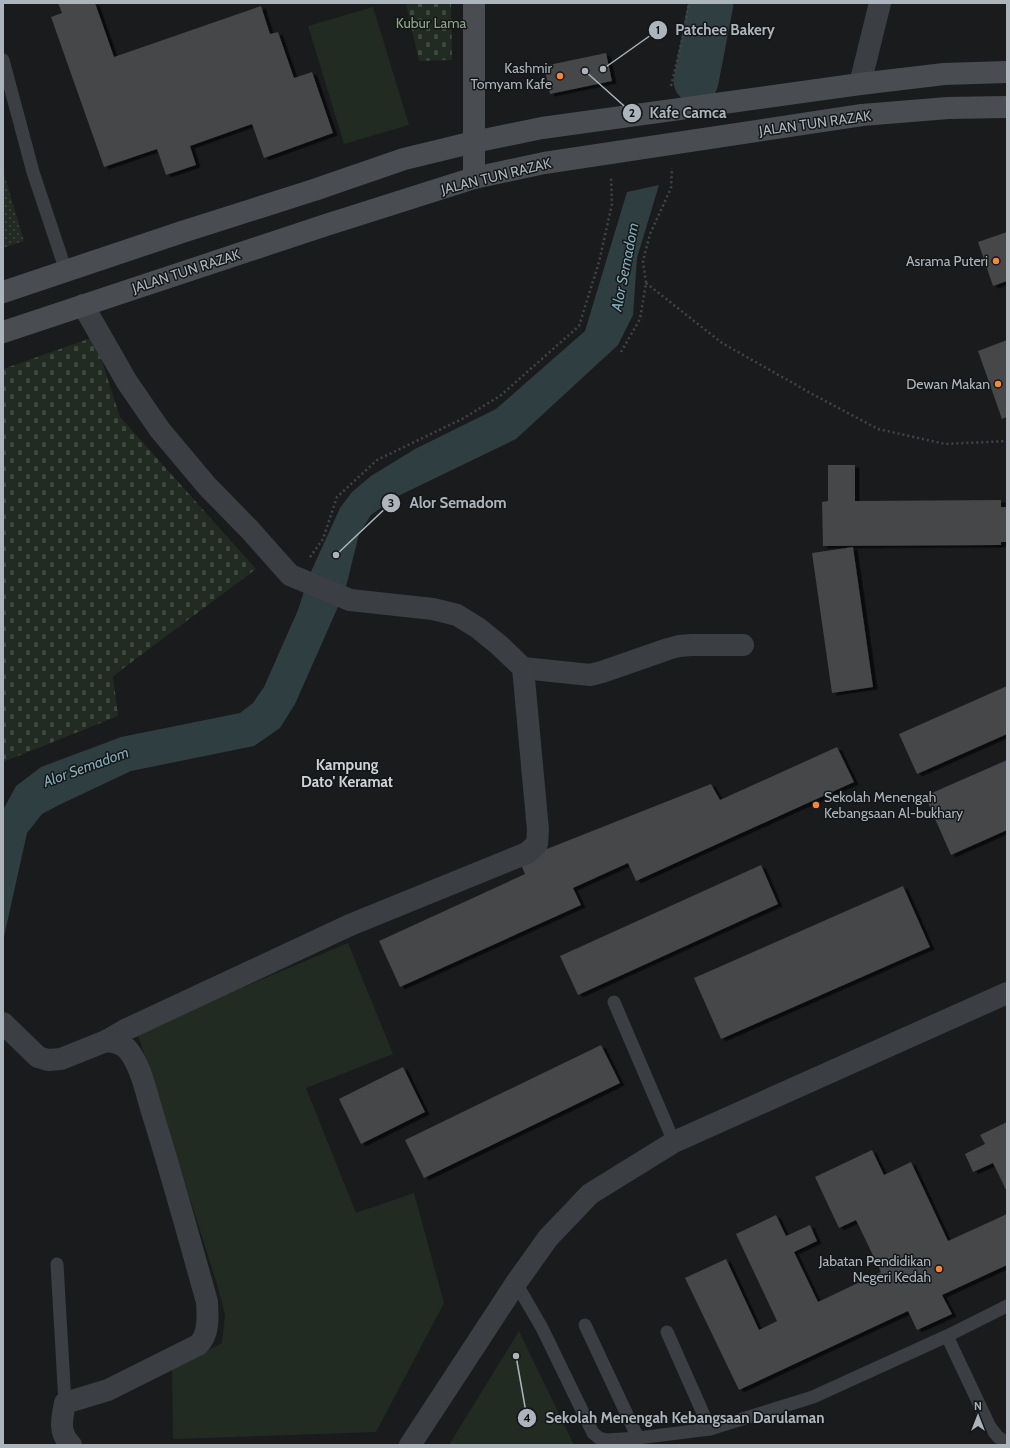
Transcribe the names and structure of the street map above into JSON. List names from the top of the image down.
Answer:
{
  "streets": {
    "main road": ["JALAN TUN RAZAK"]
  },
  "districts": ["Kampung Dato' Keramat"],
  "water": ["Alor Semadom"],
  "parks": ["Kubur Lama"],
  "places": [
    "Patchee Bakery",
    "Kafe Camca",
    "Kashmir Tomyam Kafe",
    "Asrama Puteri",
    "Dewan Makan",
    "Alor Semadom",
    "Sekolah Menengah Kebangsaan Al-bukhary",
    "Jabatan Pendidikan Negeri Kedah",
    "Sekolah Menengah Kebangsaan Darulaman"
  ],
  "north": "top"
}
